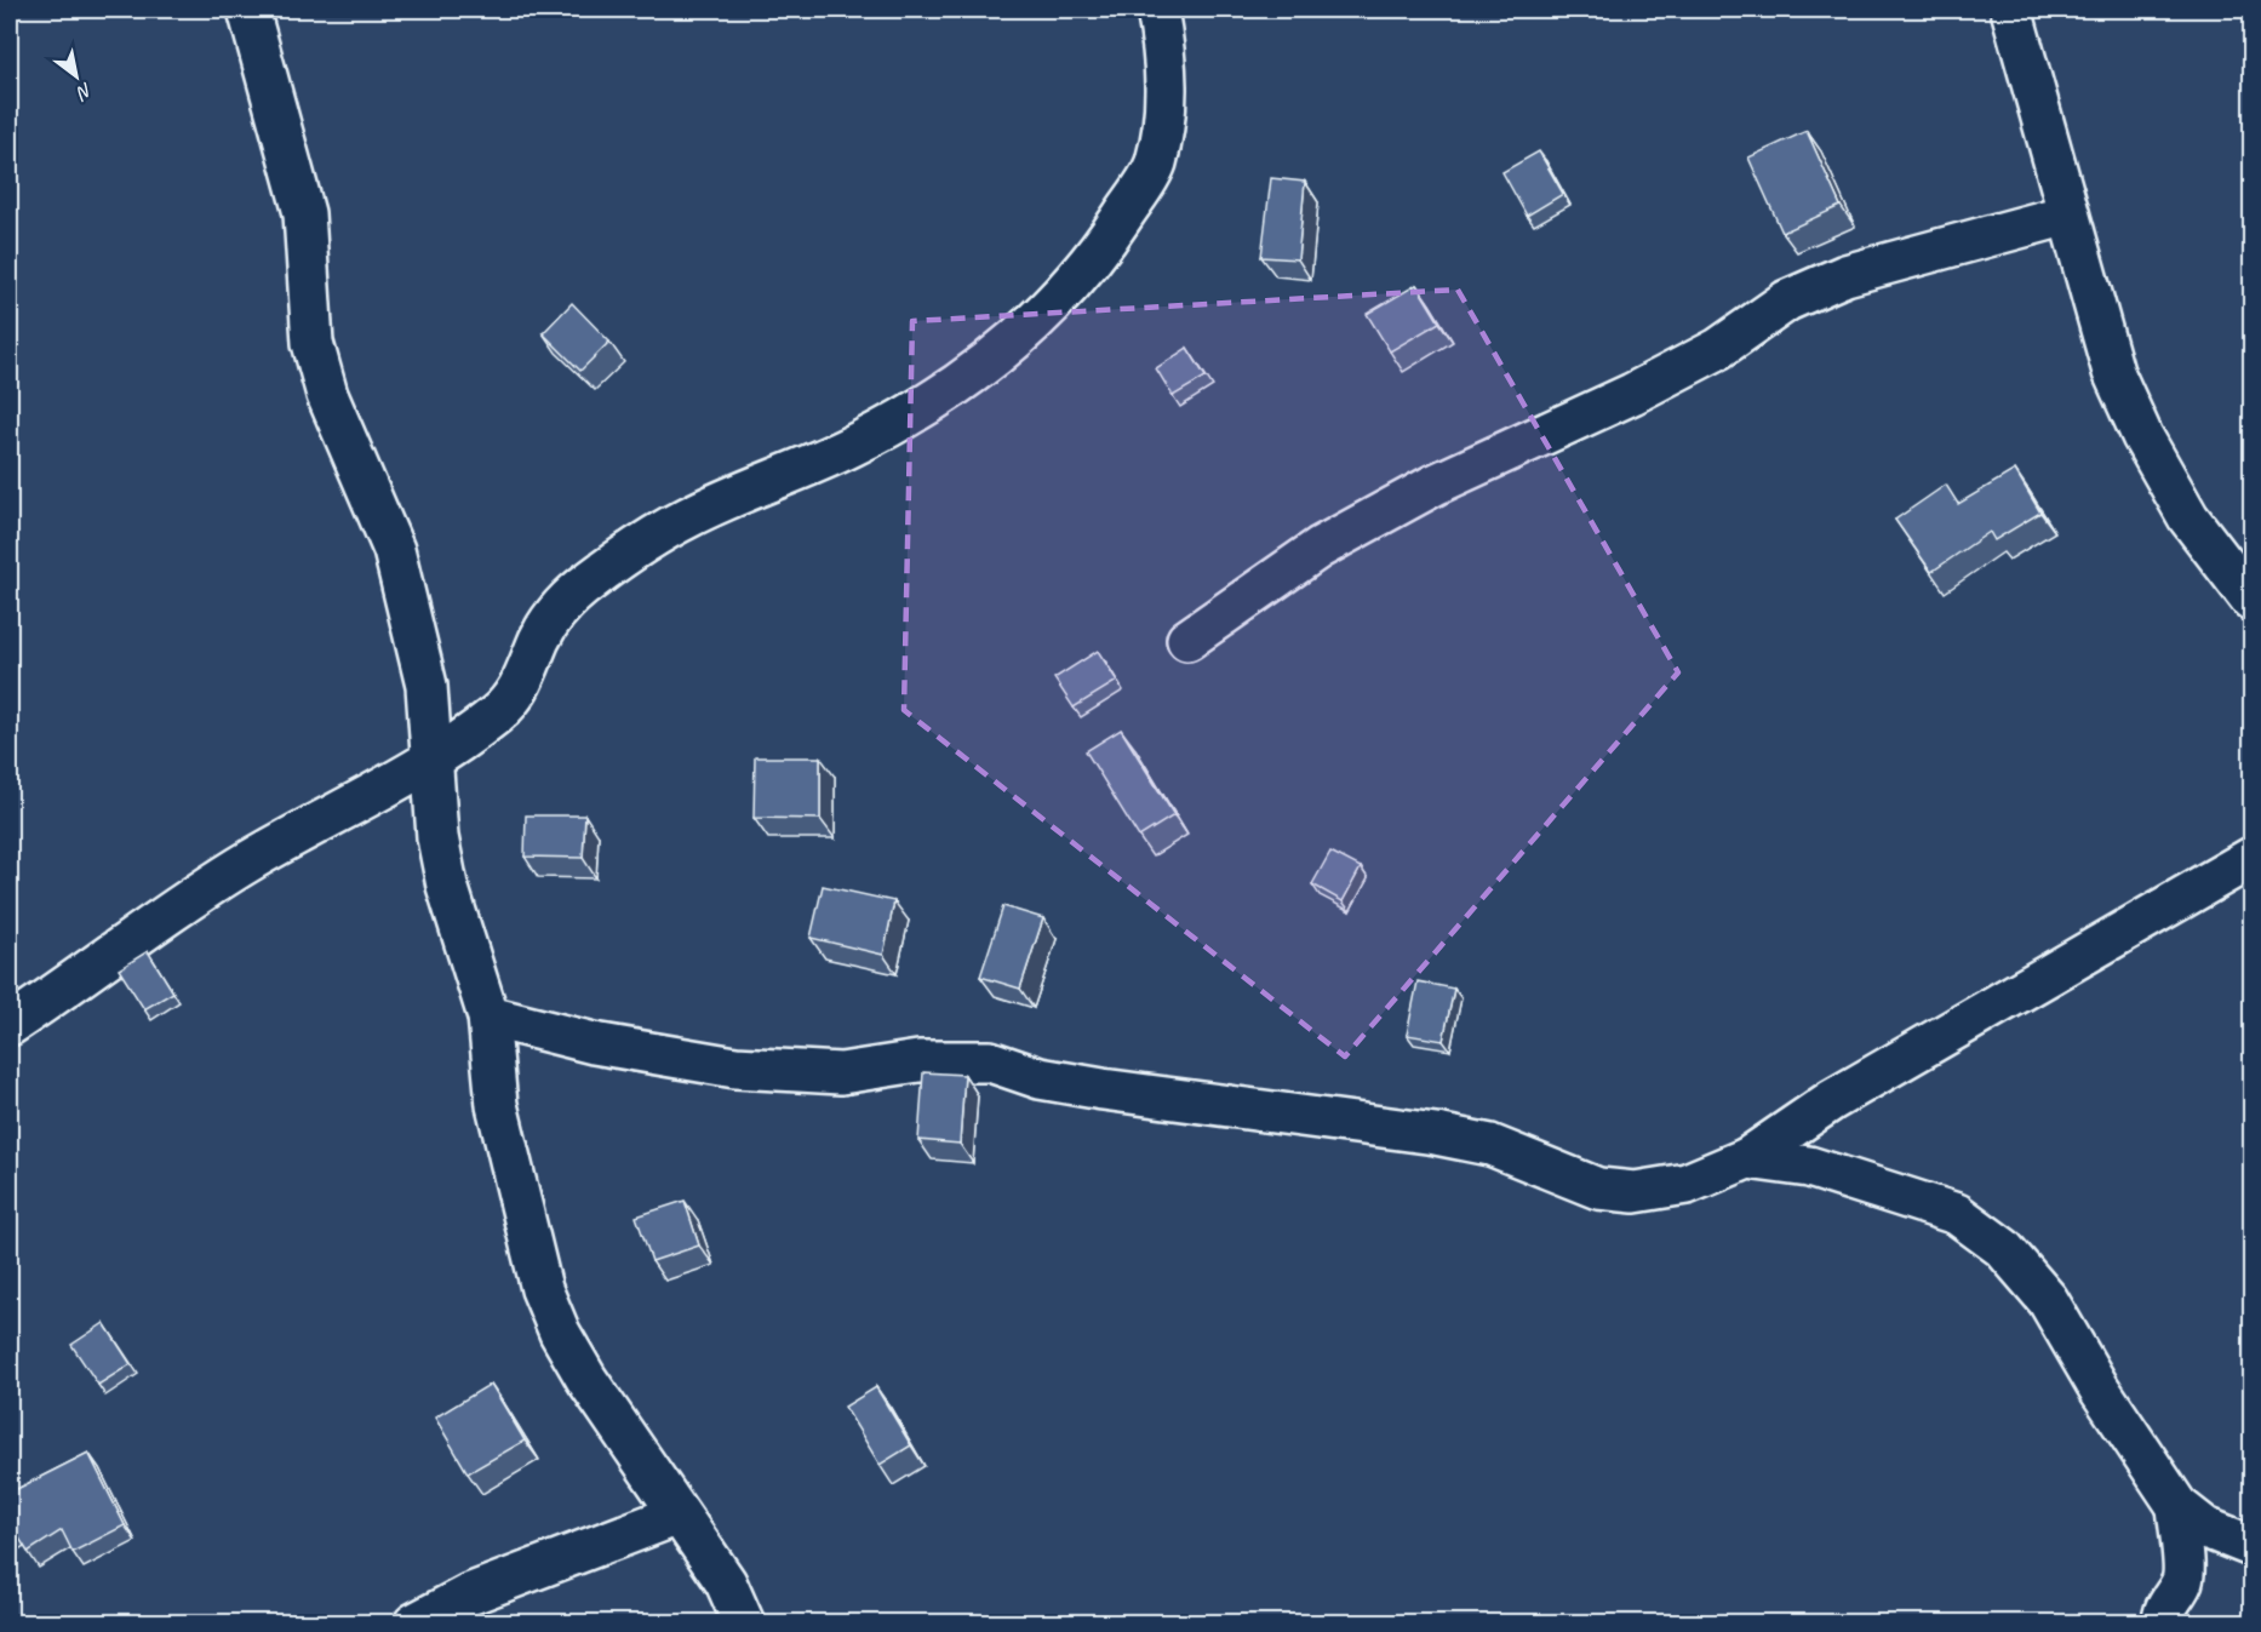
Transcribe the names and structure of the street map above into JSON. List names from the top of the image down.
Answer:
{
  "north": "bottom right"
}
